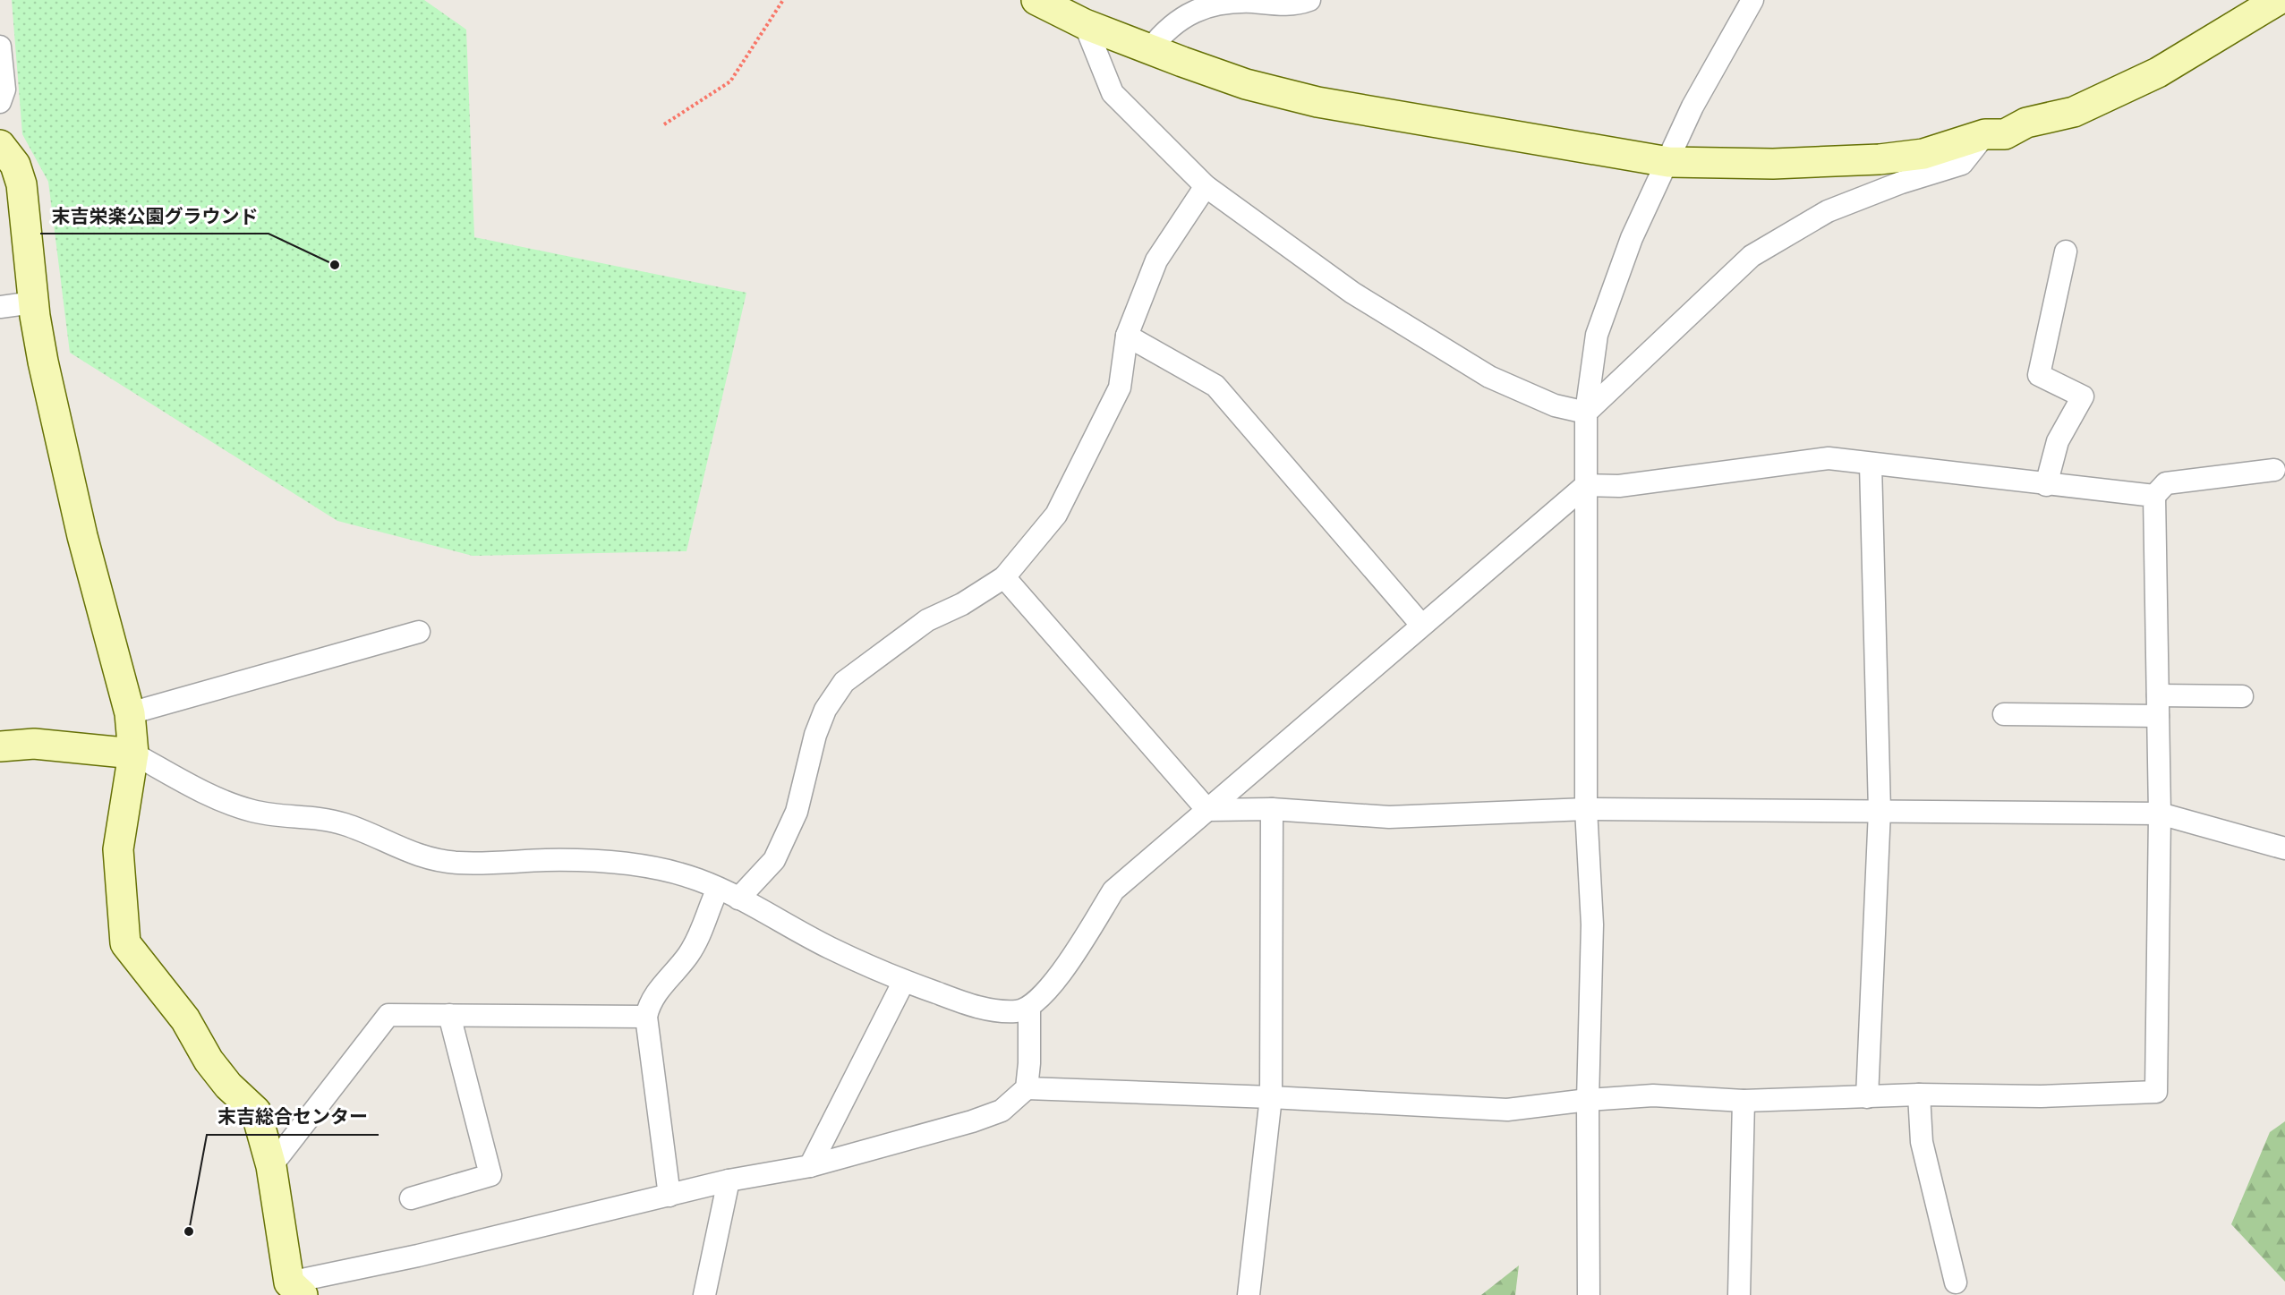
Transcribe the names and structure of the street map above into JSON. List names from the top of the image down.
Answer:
{
  "places": ["末吉栄楽公園グラウンド", "末吉総合センター"]
}
